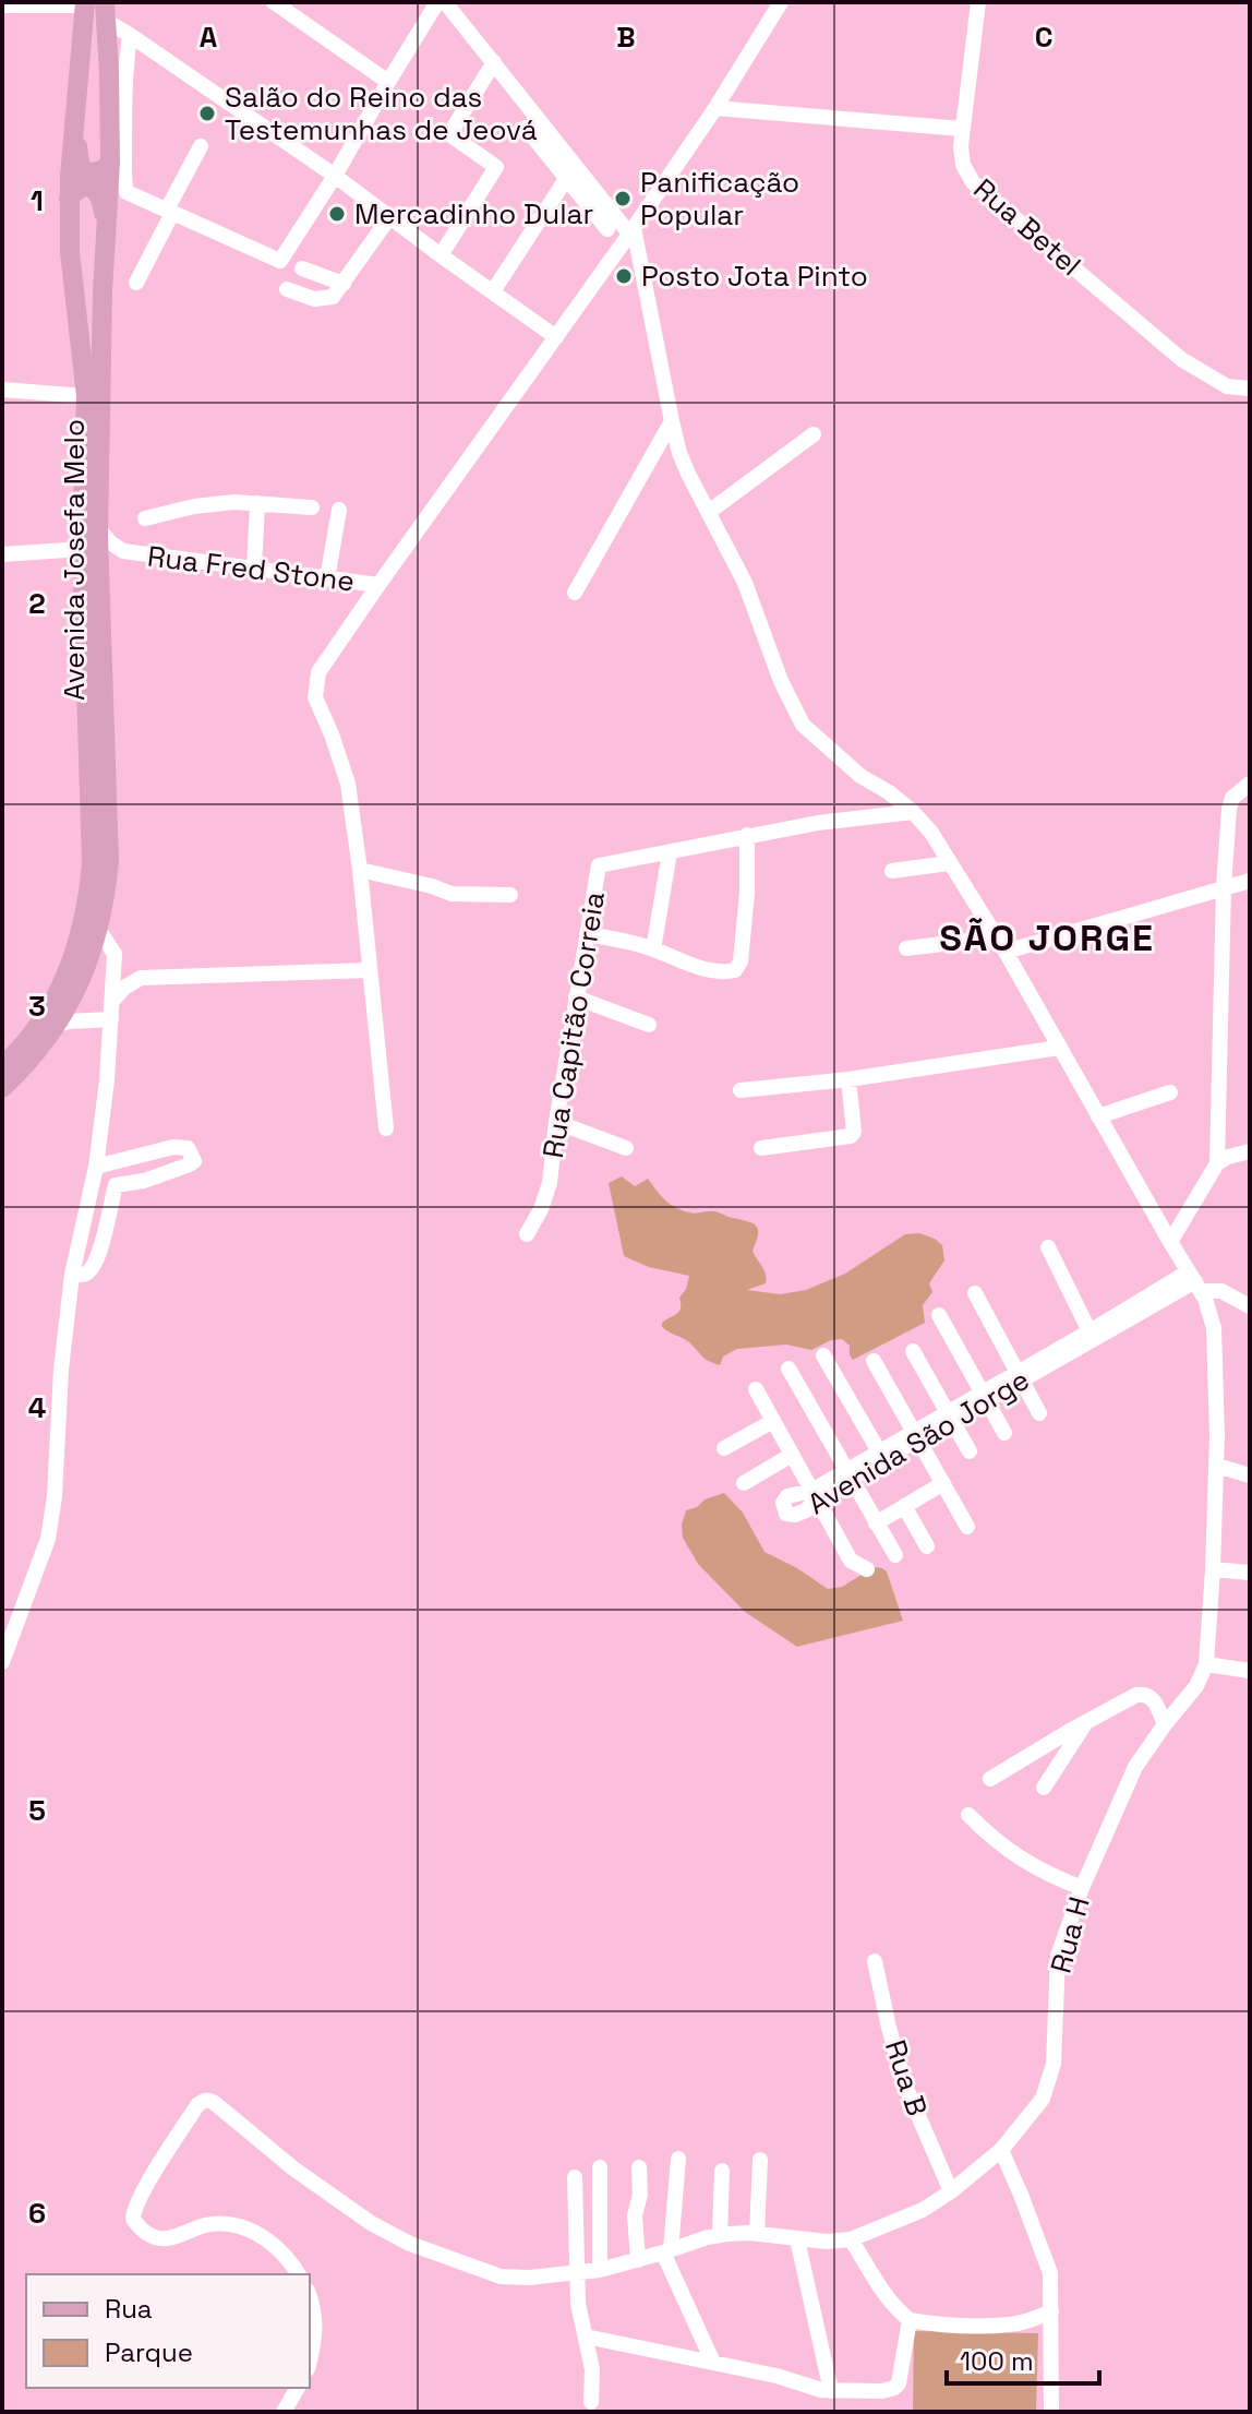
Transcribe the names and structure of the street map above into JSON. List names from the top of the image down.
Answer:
{
  "streets": {
    "main road": ["Avenida Josefa Melo"],
    "street": [
      "Rua Betel",
      "Rua Fred Stone",
      "Rua Capitão Correia",
      "Avenida São Jorge",
      "Rua H",
      "Rua B"
    ]
  },
  "crossings": [
    ["Avenida Josefa Melo", "Rua Fred Stone"],
    ["Rua Capitão Correia", "Rua H"],
    ["Avenida São Jorge", "Rua H"],
    ["Rua H", "Rua B"]
  ],
  "districts": ["SÃO JORGE"],
  "places": [
    "Salão do Reino das Testemunhas de Jeová",
    "Panificação Popular",
    "Mercadinho Dular",
    "Posto Jota Pinto"
  ],
  "legend": ["Rua", "Parque"],
  "scale_bar": "100 m",
  "grid": {
    "columns": ["A", "B", "C"],
    "rows": [
      "1",
      "2",
      "3",
      "4",
      "5",
      "6"
    ]
  }
}
